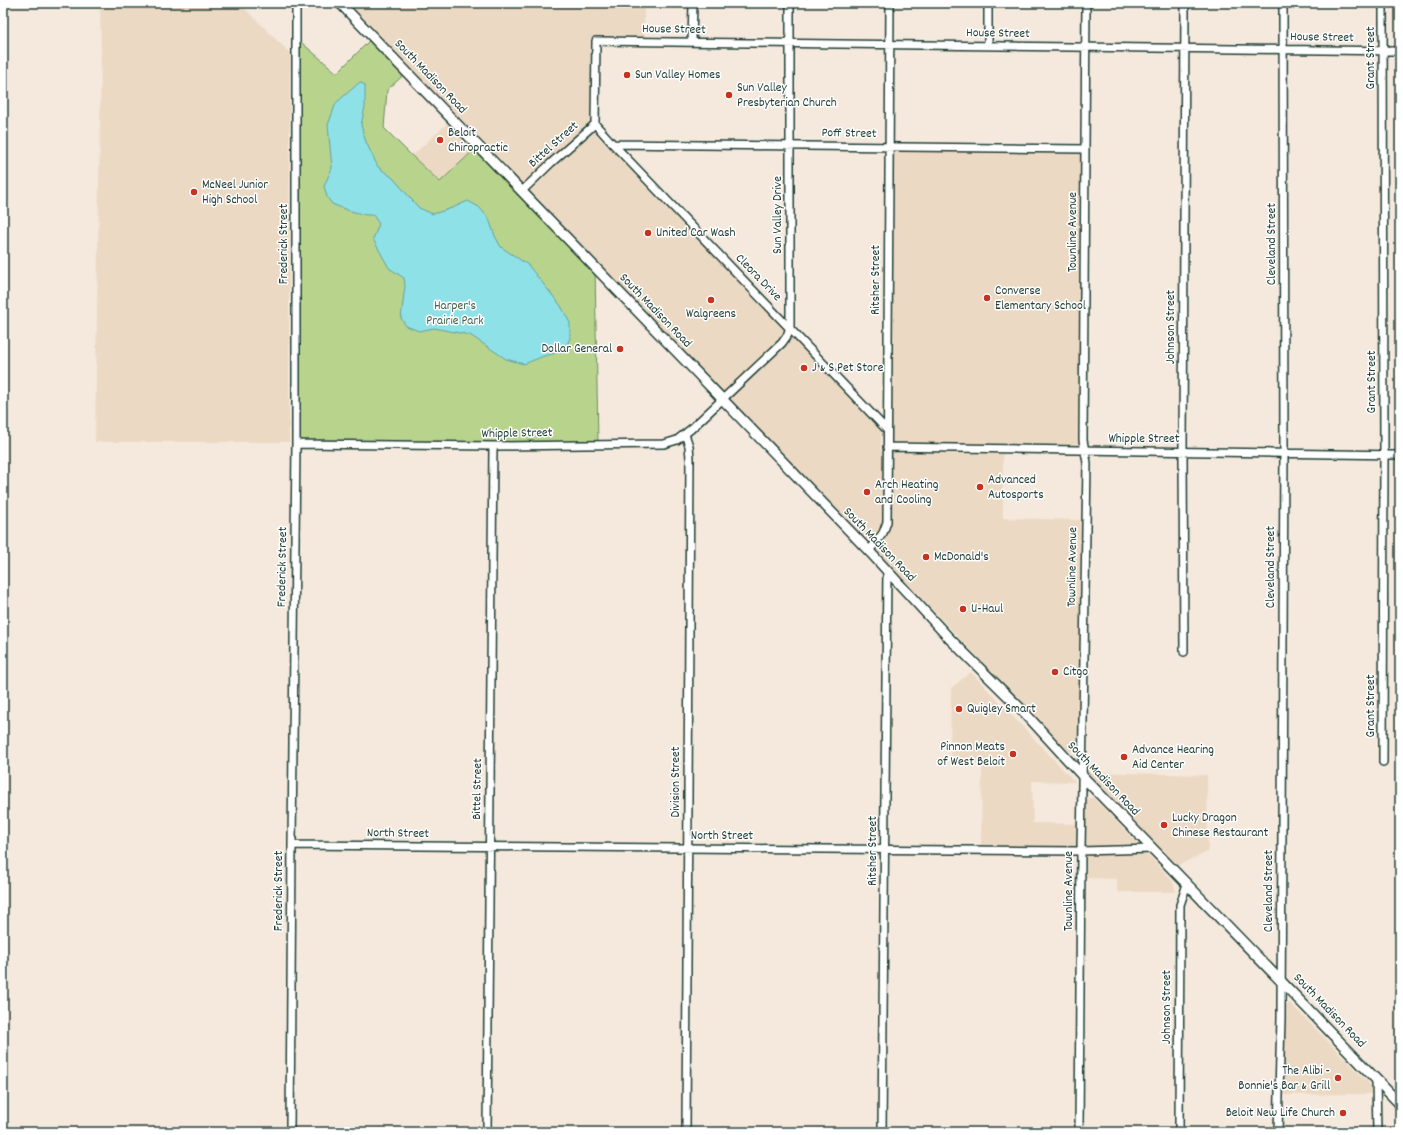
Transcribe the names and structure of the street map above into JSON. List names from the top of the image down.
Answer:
{
  "streets": {
    "main road": ["South Madison Road"],
    "street": [
      "House Street",
      "Grant Street",
      "Poff Street",
      "Bittel Street",
      "Sun Valley Drive",
      "Townline Avenue",
      "Frederick Street",
      "Cleveland Street",
      "Cleora Drive",
      "Ritsher Street",
      "Johnson Street",
      "Whipple Street",
      "Division Street",
      "North Street"
    ]
  },
  "crossings": [
    ["House Street", "Grant Street"],
    ["House Street", "Bittel Street"],
    ["House Street", "Sun Valley Drive"],
    ["House Street", "Townline Avenue"],
    ["House Street", "Cleveland Street"],
    ["House Street", "Ritsher Street"],
    ["House Street", "Johnson Street"],
    ["Grant Street", "Whipple Street"],
    ["South Madison Road", "Bittel Street"],
    ["South Madison Road", "Sun Valley Drive"],
    ["South Madison Road", "Townline Avenue"],
    ["South Madison Road", "Cleveland Street"],
    ["South Madison Road", "Ritsher Street"],
    ["South Madison Road", "Johnson Street"],
    ["South Madison Road", "Whipple Street"],
    ["South Madison Road", "North Street"],
    ["Poff Street", "Sun Valley Drive"],
    ["Poff Street", "Townline Avenue"],
    ["Poff Street", "Cleora Drive"],
    ["Poff Street", "Ritsher Street"],
    ["Bittel Street", "Cleora Drive"],
    ["Bittel Street", "Whipple Street"],
    ["Bittel Street", "North Street"],
    ["Sun Valley Drive", "Cleora Drive"],
    ["Sun Valley Drive", "Whipple Street"],
    ["Townline Avenue", "Whipple Street"],
    ["Townline Avenue", "North Street"],
    ["Frederick Street", "Whipple Street"],
    ["Frederick Street", "North Street"],
    ["Cleveland Street", "Whipple Street"],
    ["Cleora Drive", "Ritsher Street"],
    ["Ritsher Street", "Whipple Street"],
    ["Ritsher Street", "North Street"],
    ["Johnson Street", "Whipple Street"],
    ["Whipple Street", "Division Street"],
    ["Division Street", "North Street"]
  ],
  "parks": ["Harper's Prairie Park"],
  "places": [
    "Sun Valley Homes",
    "Sun Valley Presbyterian Church",
    "Beloit Chiropractic",
    "McNeel Junior High School",
    "United Car Wash",
    "Converse Elementary School",
    "Walgreens",
    "Dollar General",
    "J & S Pet Store",
    "Advanced Autosports",
    "Arch Heating and Cooling",
    "McDonald's",
    "U-Haul",
    "Citgo",
    "Quigley Smart",
    "Pinnon Meats of West Beloit",
    "Advance Hearing Aid Center",
    "Lucky Dragon Chinese Restaurant",
    "The Alibi - Bonnie's Bar & Grill",
    "Beloit New Life Church"
  ]
}
